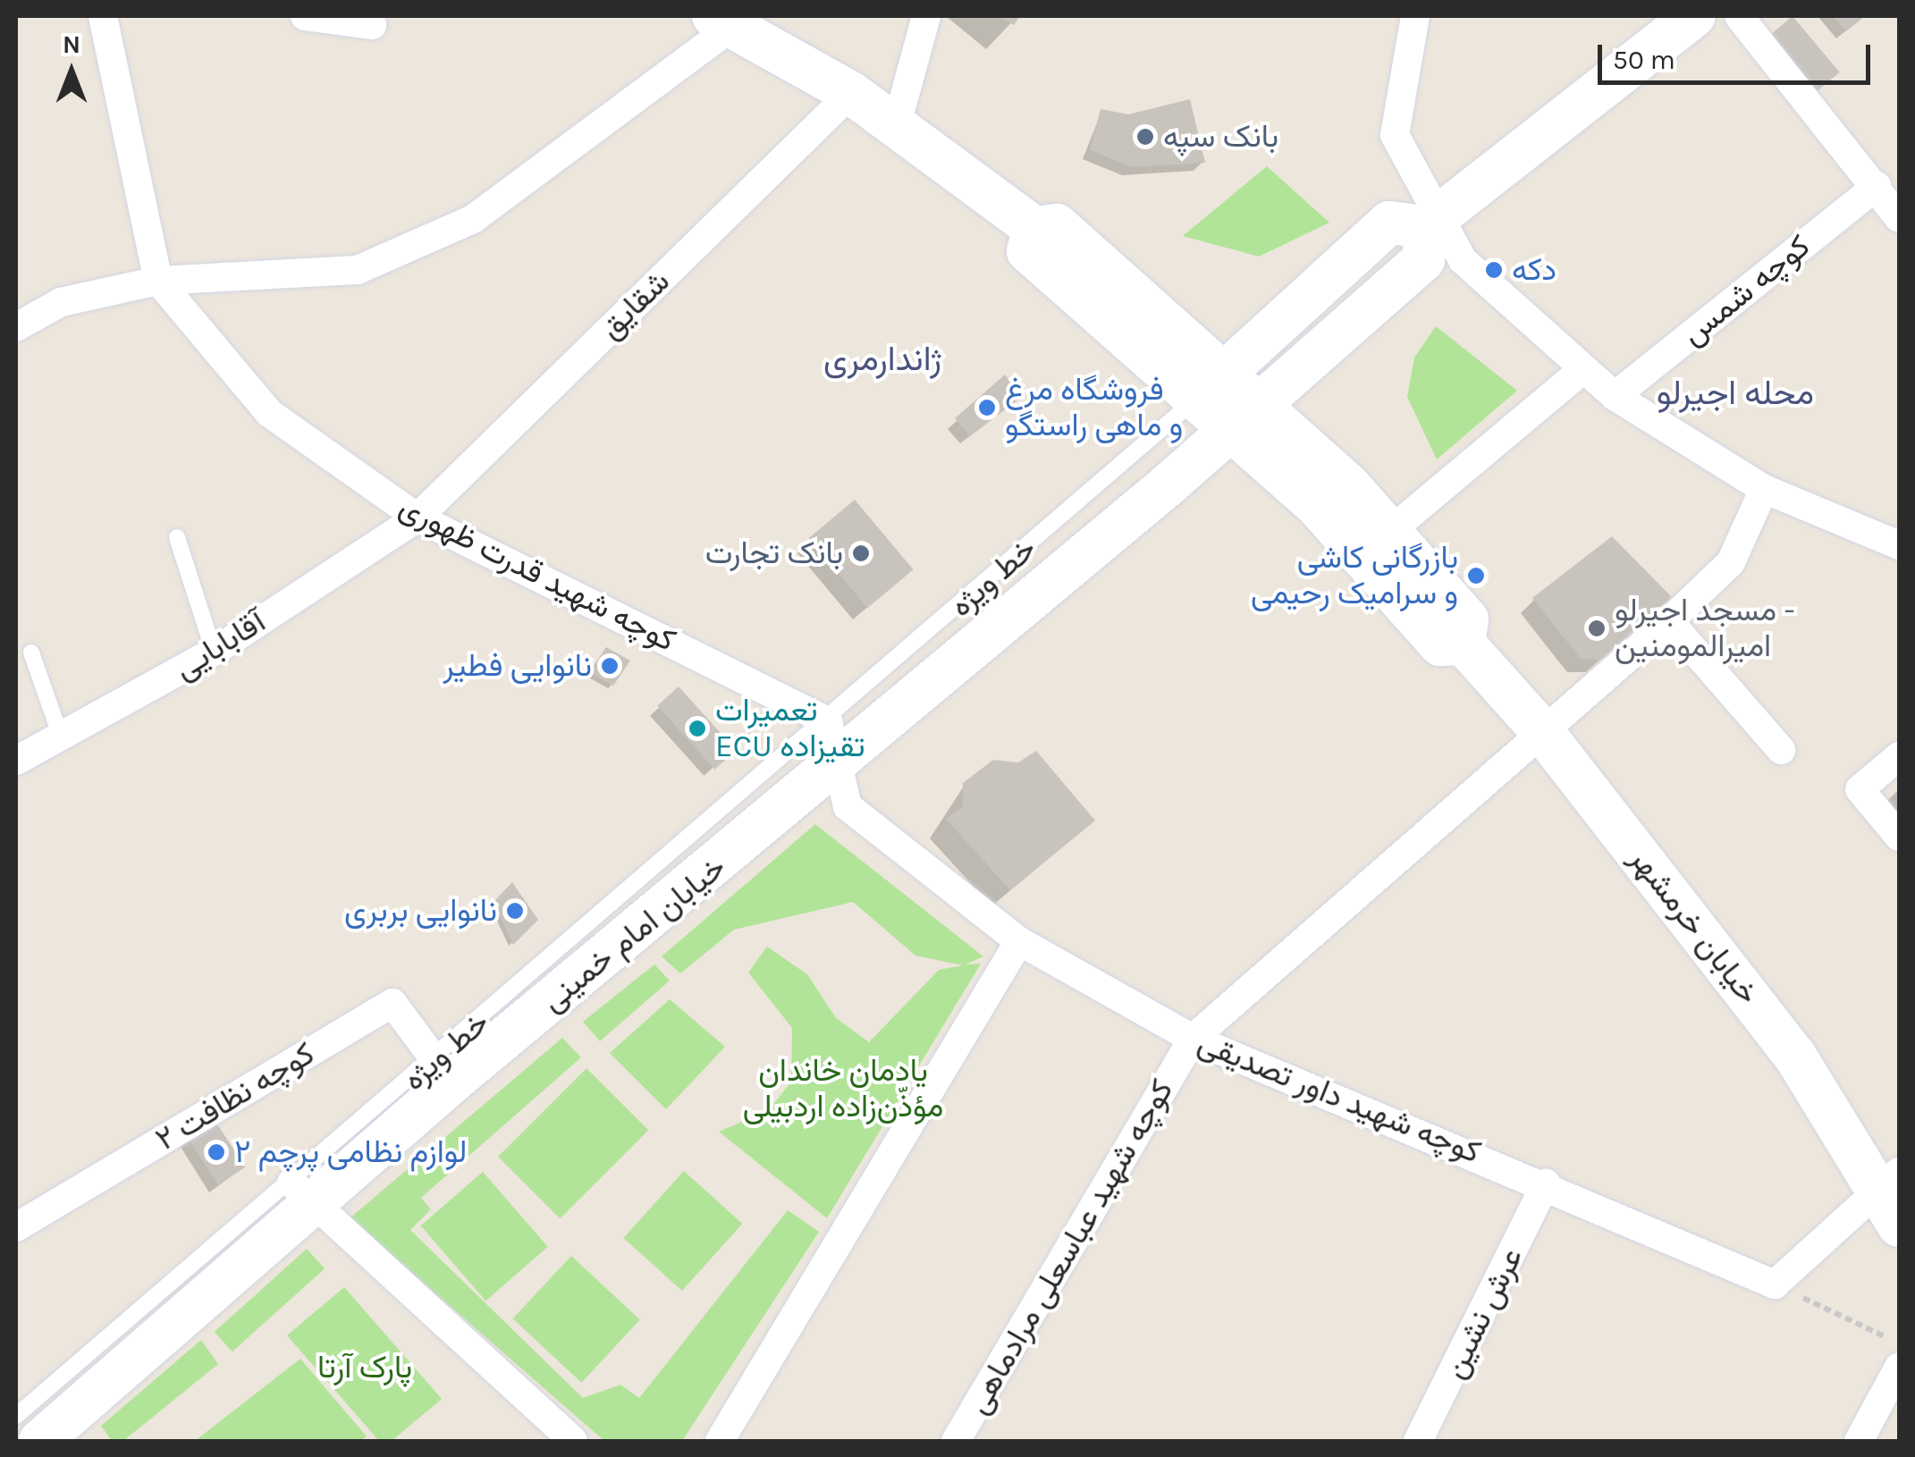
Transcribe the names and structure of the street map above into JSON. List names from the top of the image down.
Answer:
{
  "streets": {
    "main road": ["خیابان خرمشهر", "خیابان امام خمینی"],
    "street": [
      "کوچه شمس",
      "شقایق",
      "کوچه شهید قدرت ظهوری",
      "آقابابایی",
      "کوچه نظافت ۲",
      "کوچه شهید داور تصدیقی",
      "کوچه شهید عباسعلی مرادماهی",
      "عرش نشین"
    ],
    "lane": ["خط ویژه"]
  },
  "crossings": [
    ["شقایق", "کوچه شهید قدرت ظهوری"],
    ["شقایق", "آقابابایی"],
    ["کوچه شهید قدرت ظهوری", "خط ویژه"],
    ["کوچه شهید قدرت ظهوری", "آقابابایی"],
    ["کوچه شهید قدرت ظهوری", "کوچه شهید داور تصدیقی"],
    ["خط ویژه", "خیابان امام خمینی"],
    ["خط ویژه", "کوچه نظافت ۲"],
    ["خط ویژه", "کوچه شهید داور تصدیقی"],
    ["خیابان خرمشهر", "خیابان امام خمینی"],
    ["خیابان خرمشهر", "کوچه شهید عباسعلی مرادماهی"],
    ["خیابان امام خمینی", "کوچه نظافت ۲"],
    ["خیابان امام خمینی", "کوچه شهید داور تصدیقی"],
    ["کوچه شهید داور تصدیقی", "کوچه شهید عباسعلی مرادماهی"],
    ["کوچه شهید داور تصدیقی", "عرش نشین"]
  ],
  "districts": ["ژاندارمری", "محله اجیرلو"],
  "parks": ["یادمان خاندان مؤذّن‌زاده اردبیلی", "پارک آرتا"],
  "places": [
    "بانک سپه",
    "دکه",
    "فروشگاه مرغ و ماهی راستگو",
    "بانک تجارت",
    "بازرگانی کاشی و سرامیک رحیمی",
    "مسجد اجیرلو - امیرالمومنین",
    "نانوایی فطیر",
    "تعمیرات ECU تقیزاده",
    "نانوایی بربری",
    "لوازم نظامی پرچم ۲"
  ],
  "scale_bar": "50 m",
  "north": "top"
}
